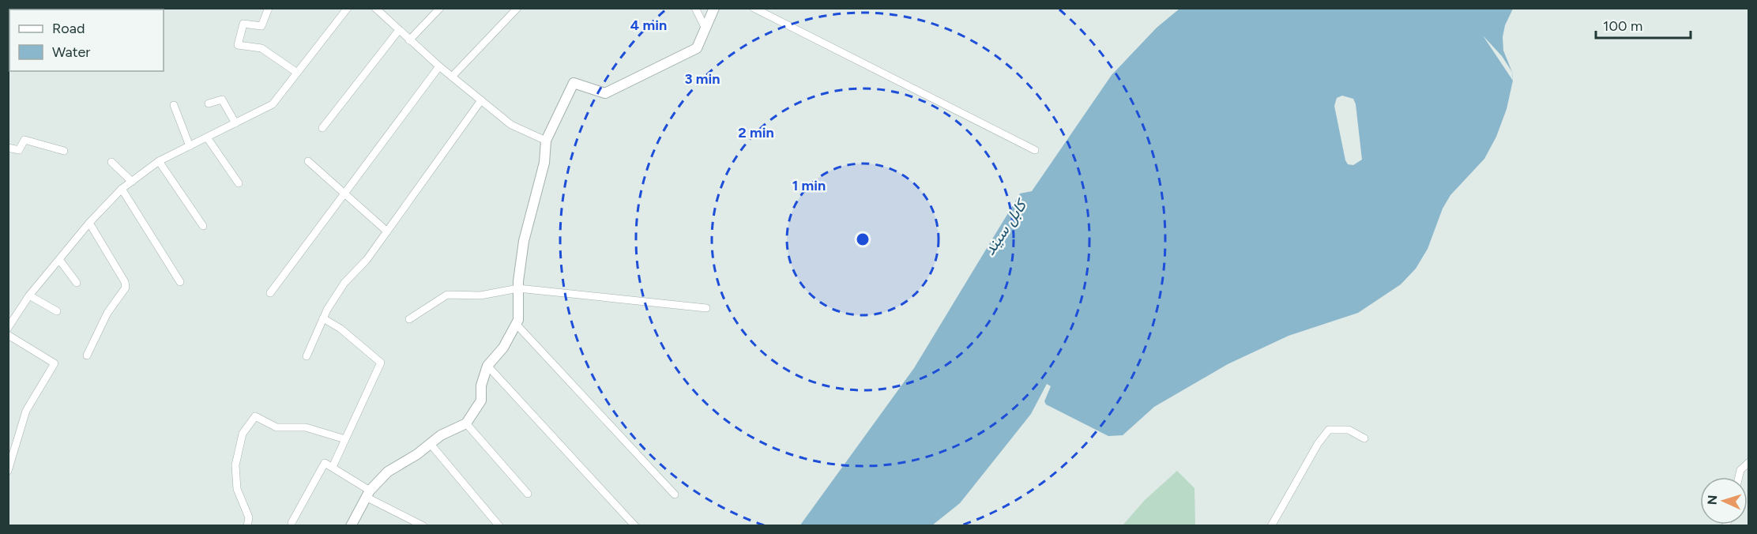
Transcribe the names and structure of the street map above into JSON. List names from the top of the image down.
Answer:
{
  "water": ["کابل سيند"],
  "legend": ["Road", "Water"],
  "scale_bar": "100 m",
  "north": "left",
  "rings": [
    "4 min",
    "3 min",
    "2 min",
    "1 min"
  ]
}
